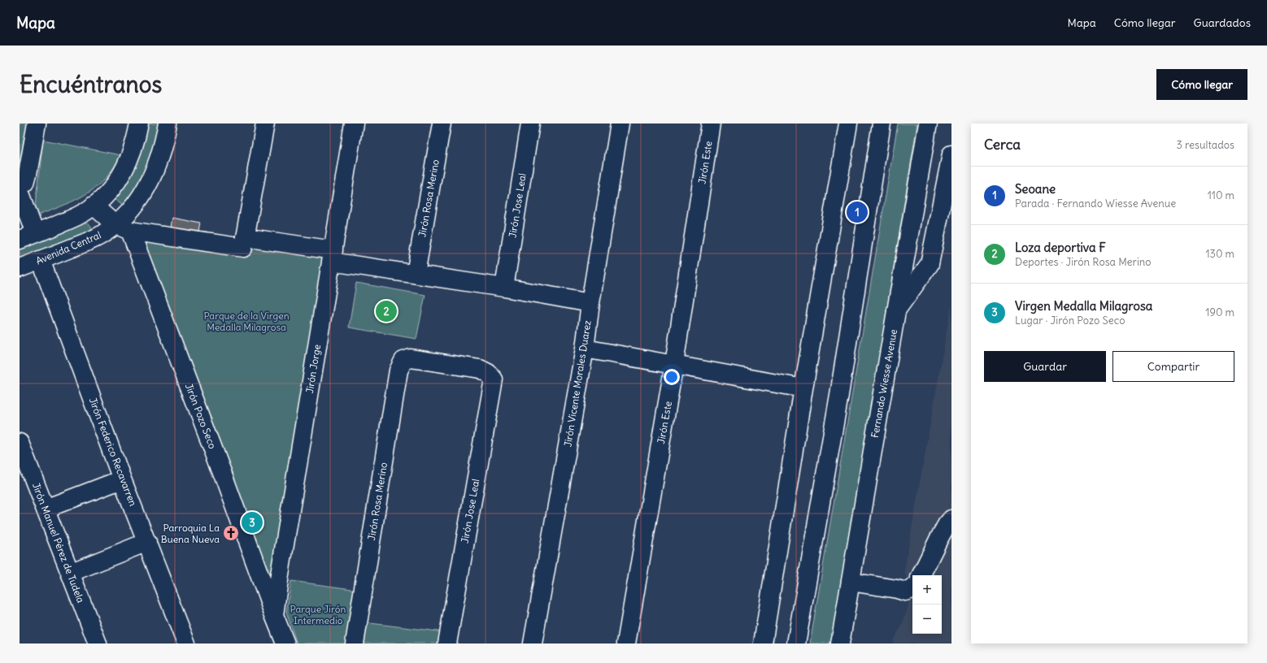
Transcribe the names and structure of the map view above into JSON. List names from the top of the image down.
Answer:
{
  "streets": {
    "street": [
      "Jirón Este",
      "Jirón Rosa Merino",
      "Jirón Jose Leal",
      "Avenida Central",
      "Jirón Jorge",
      "Jirón Vicente Morales Duarez",
      "Fernando Wiesse Avenue",
      "Jirón Pozo Seco",
      "Jirón Federico Recavarren",
      "Jirón Manuel Pérez de Tudela"
    ]
  },
  "crossings": [
    ["Jirón Rosa Merino", "Jirón Jose Leal"],
    ["Avenida Central", "Jirón Pozo Seco"],
    ["Avenida Central", "Jirón Federico Recavarren"],
    ["Jirón Jorge", "Jirón Pozo Seco"]
  ],
  "parks": ["Parque de la Virgen Medalla Milagrosa", "Parque Jirón Intermedio"],
  "places": {
    "church": ["Parroquia La Buena Nueva"]
  },
  "page": {
    "header": "Mapa",
    "nav": ["Mapa", "Cómo llegar", "Guardados"],
    "buttons": [
      "Cómo llegar",
      ["Guardar", "Compartir"]
    ],
    "title": "Encuéntranos",
    "heading": ["Cerca", "3 resultados"],
    "list": [
      {
        "mark": "1",
        "name": "Seoane",
        "note": "Parada · Fernando Wiesse Avenue",
        "value": "110 m"
      },
      {
        "mark": "2",
        "name": "Loza deportiva F",
        "note": "Deportes · Jirón Rosa Merino",
        "value": "130 m"
      },
      {
        "mark": "3",
        "name": "Virgen Medalla Milagrosa",
        "note": "Lugar · Jirón Pozo Seco",
        "value": "190 m"
      }
    ],
    "pins": ["1", "2", "3"],
    "map_buttons": ["+", "−"]
  }
}
